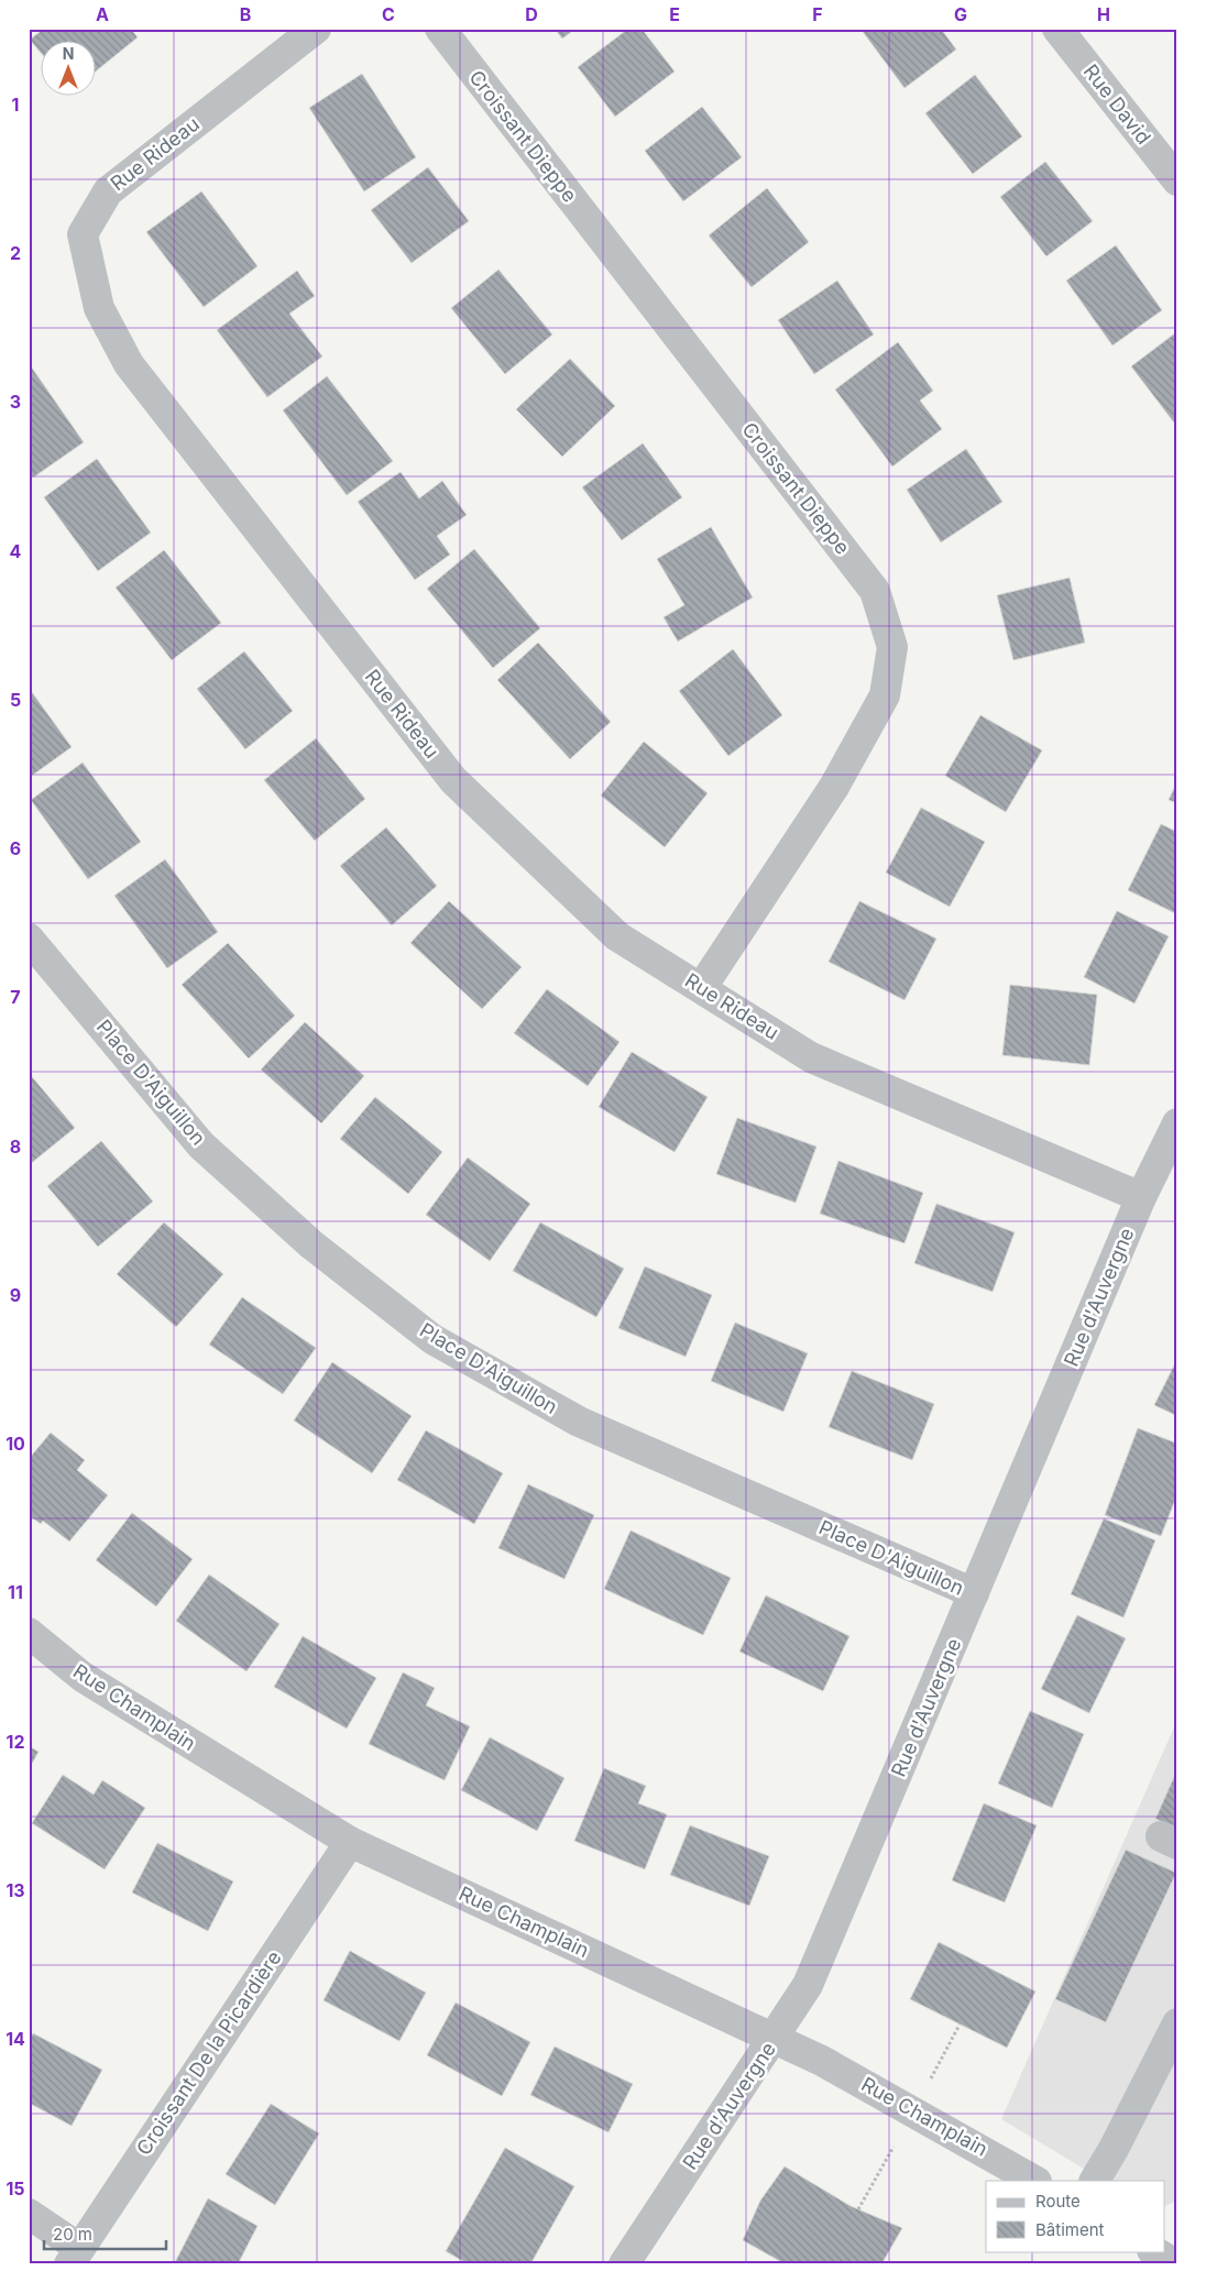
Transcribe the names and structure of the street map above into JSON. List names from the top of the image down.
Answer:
{
  "streets": {
    "street": [
      "Rue David",
      "Croissant Dieppe",
      "Rue Rideau",
      "Place D'Aiguillon",
      "Rue d'Auvergne",
      "Rue Champlain",
      "Croissant De la Picardière"
    ]
  },
  "crossings": [
    ["Croissant Dieppe", "Rue Rideau"],
    ["Rue Rideau", "Rue d'Auvergne"],
    ["Place D'Aiguillon", "Rue d'Auvergne"],
    ["Rue d'Auvergne", "Rue Champlain"],
    ["Rue Champlain", "Croissant De la Picardière"]
  ],
  "legend": ["Route", "Bâtiment"],
  "scale_bar": "20 m",
  "north": "top",
  "grid": {
    "columns": [
      "A",
      "B",
      "C",
      "D",
      "E",
      "F",
      "G",
      "H"
    ],
    "rows": [
      "1",
      "2",
      "3",
      "4",
      "5",
      "6",
      "7",
      "8",
      "9",
      "10",
      "11",
      "12",
      "13",
      "14",
      "15"
    ]
  }
}
